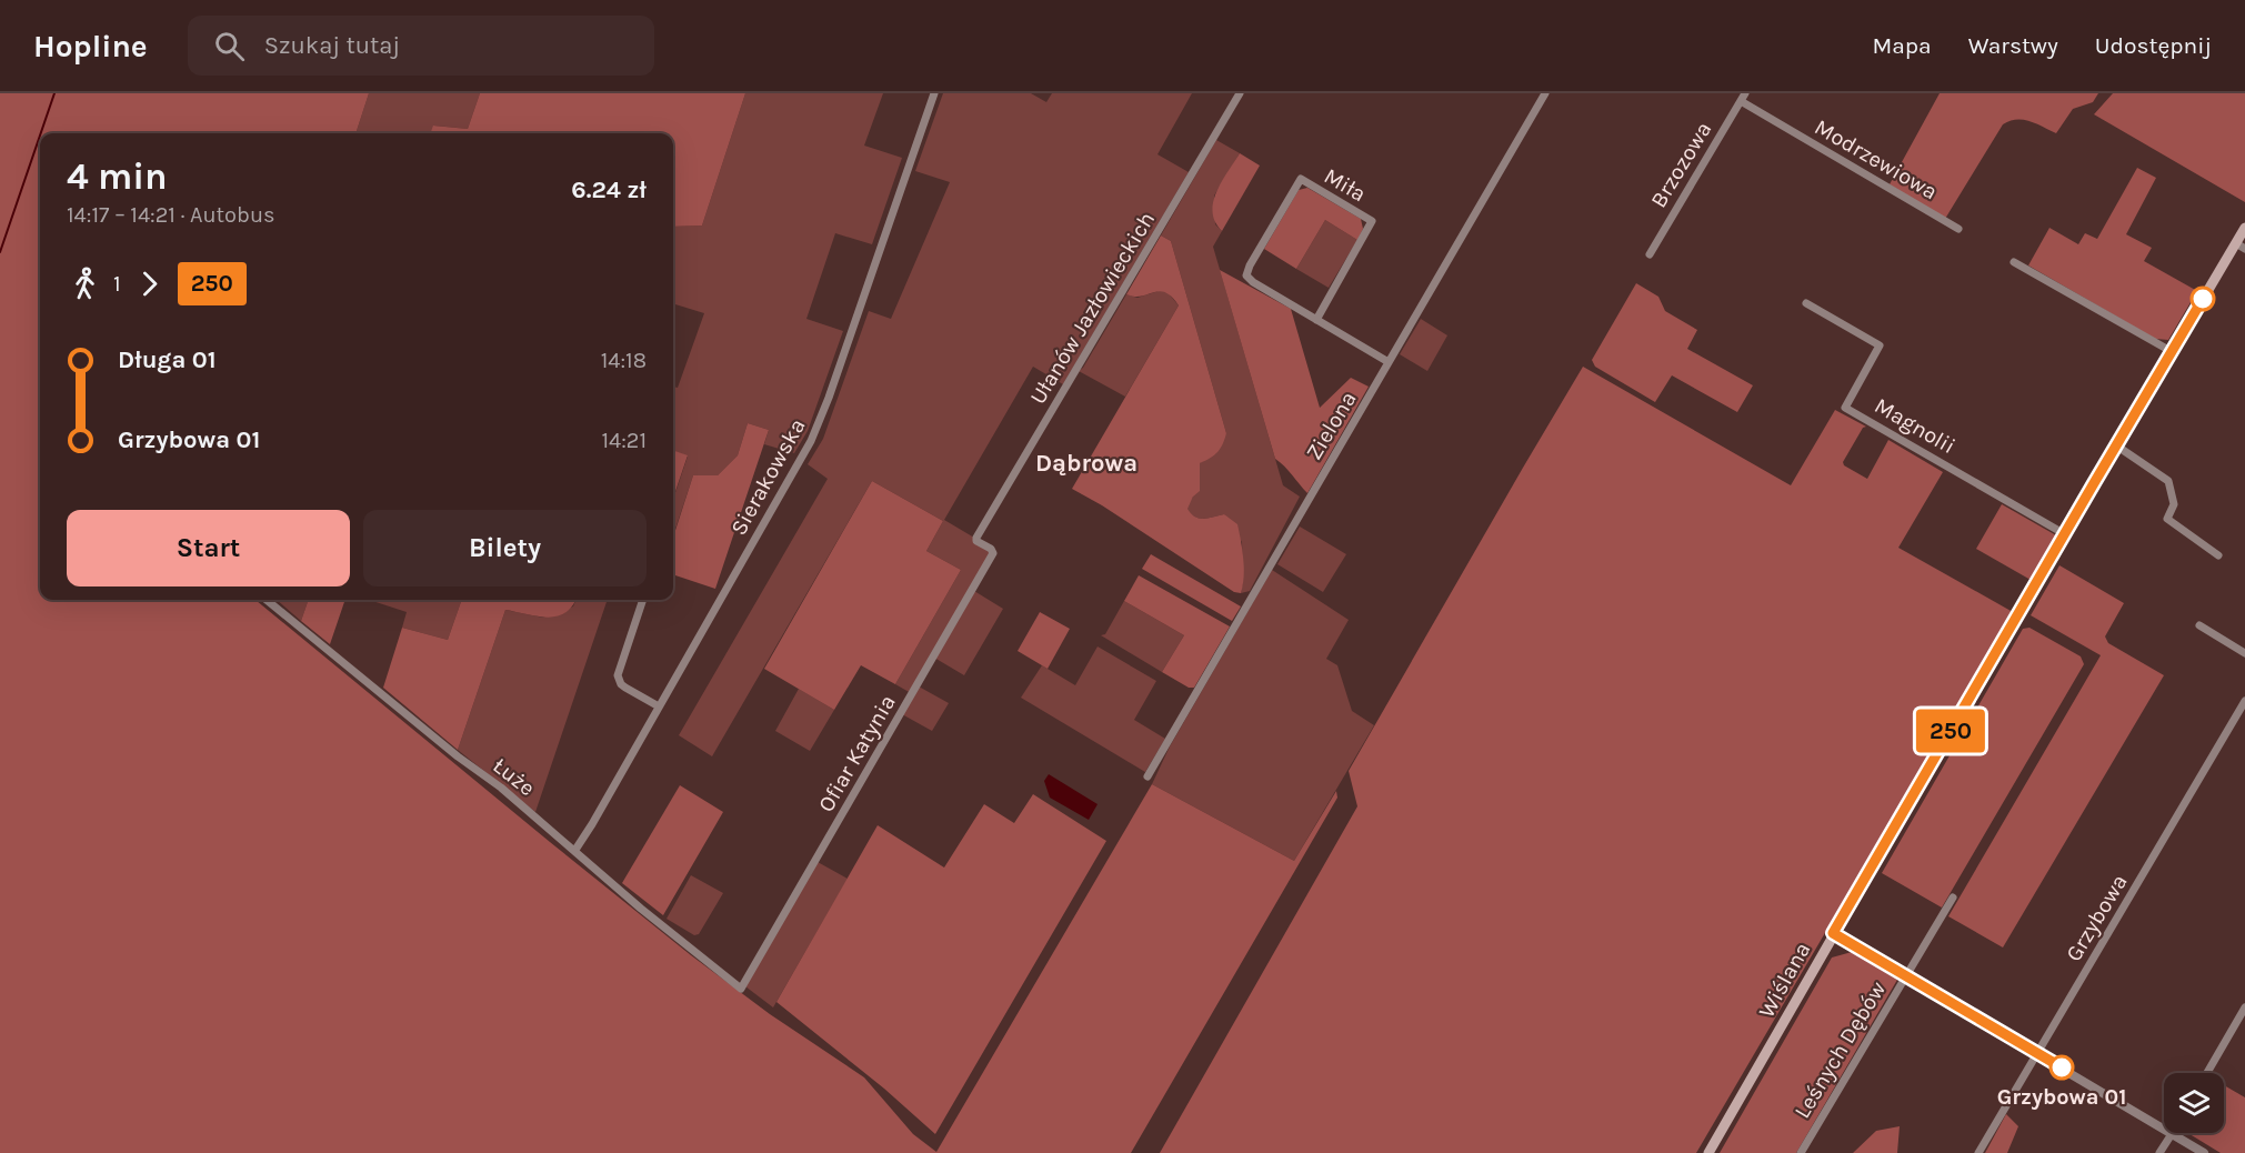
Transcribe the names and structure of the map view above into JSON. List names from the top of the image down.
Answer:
{
  "streets": {
    "main road": ["Wiślana"],
    "street": [
      "Modrzewiowa",
      "Brzozowa",
      "Miła",
      "Ułanów Jazłowieckich",
      "Zielona",
      "Magnolii",
      "Sierakowska",
      "Ofiar Katynia",
      "Łuże",
      "Grzybowa",
      "Leśnych Dębów"
    ]
  },
  "crossings": [
    ["Modrzewiowa", "Brzozowa"],
    ["Miła", "Zielona"],
    ["Ułanów Jazłowieckich", "Ofiar Katynia"],
    ["Magnolii", "Wiślana"],
    ["Sierakowska", "Łuże"],
    ["Ofiar Katynia", "Łuże"]
  ],
  "districts": ["Dąbrowa"],
  "places": ["Grzybowa 01"],
  "lines": ["bus line 250"],
  "page": {
    "header": "Hopline",
    "search": "Szukaj tutaj",
    "nav": ["Mapa", "Warstwy", "Udostępnij"],
    "on_map": "250",
    "heading": ["4 min", "14:17 – 14:21 · Autobus", "6.24 zł"],
    "legs": ["1", "250"],
    "list": [
      {
        "name": "Długa 01",
        "value": "14:18"
      },
      {
        "name": "Grzybowa 01",
        "value": "14:21"
      }
    ],
    "buttons": ["Start", "Bilety"]
  }
}
